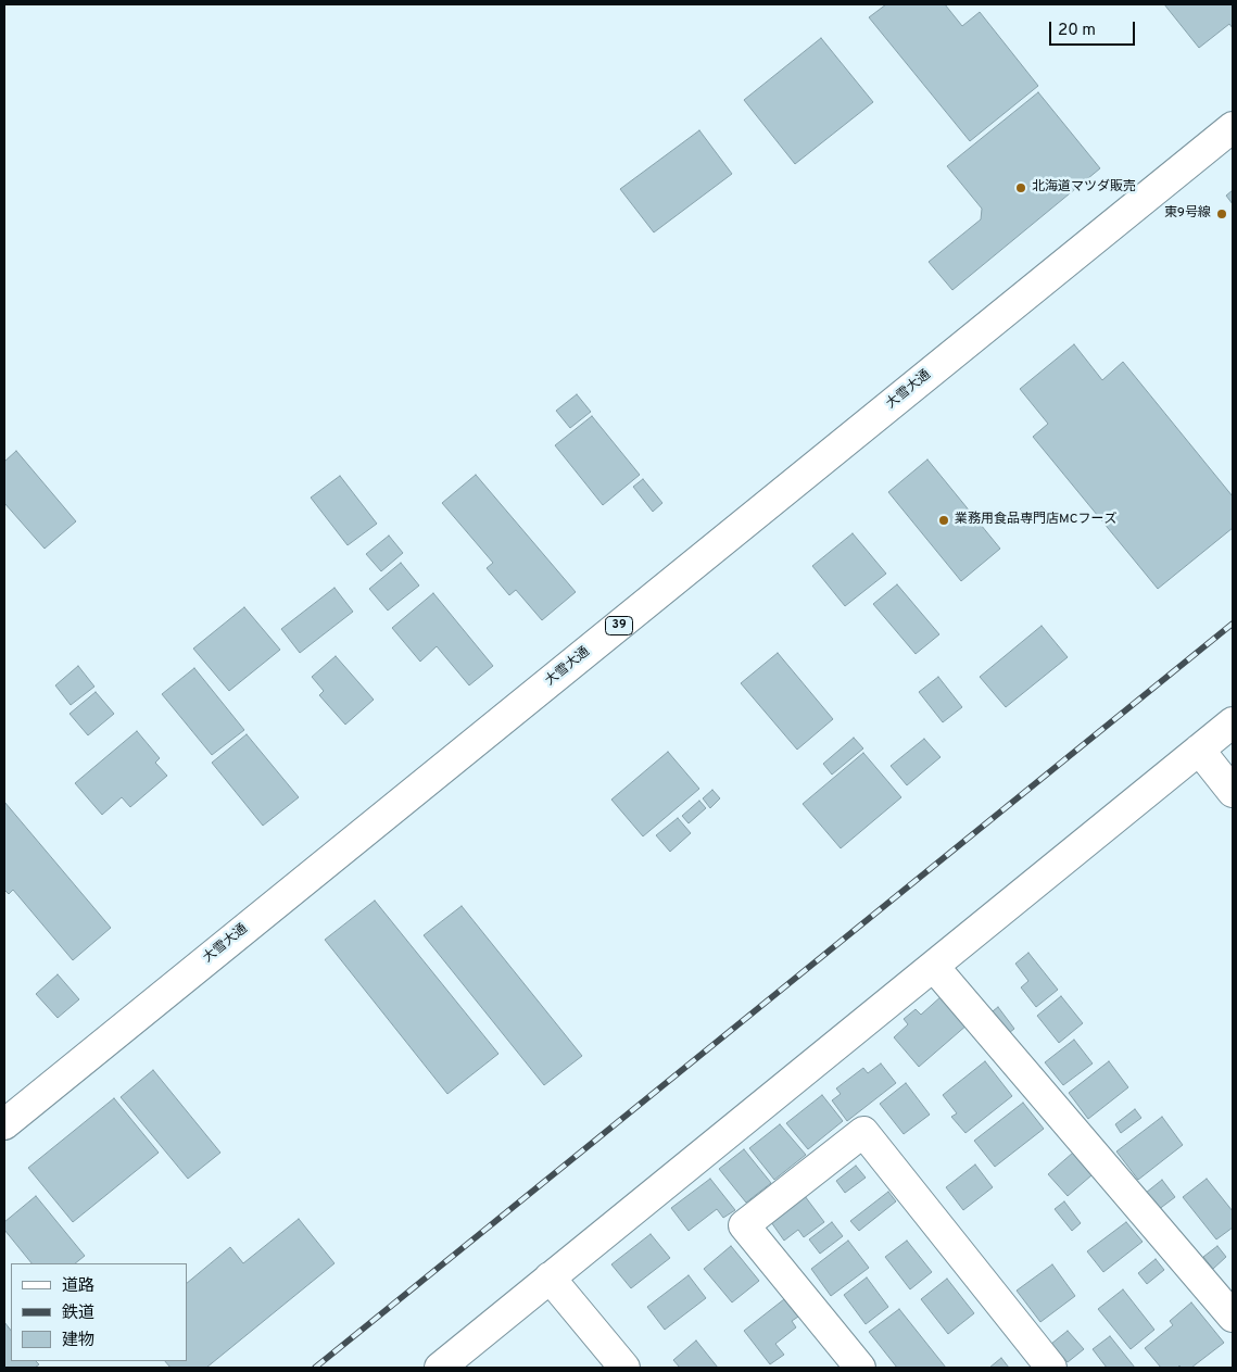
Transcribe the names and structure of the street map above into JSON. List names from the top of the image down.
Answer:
{
  "streets": {
    "main road": ["大雪大通", "39"]
  },
  "places": ["北海道マツダ販売", "東9号線", "業務用食品専門店MCフーズ"],
  "legend": ["道路", "鉄道", "建物"],
  "scale_bar": "20 m"
}
